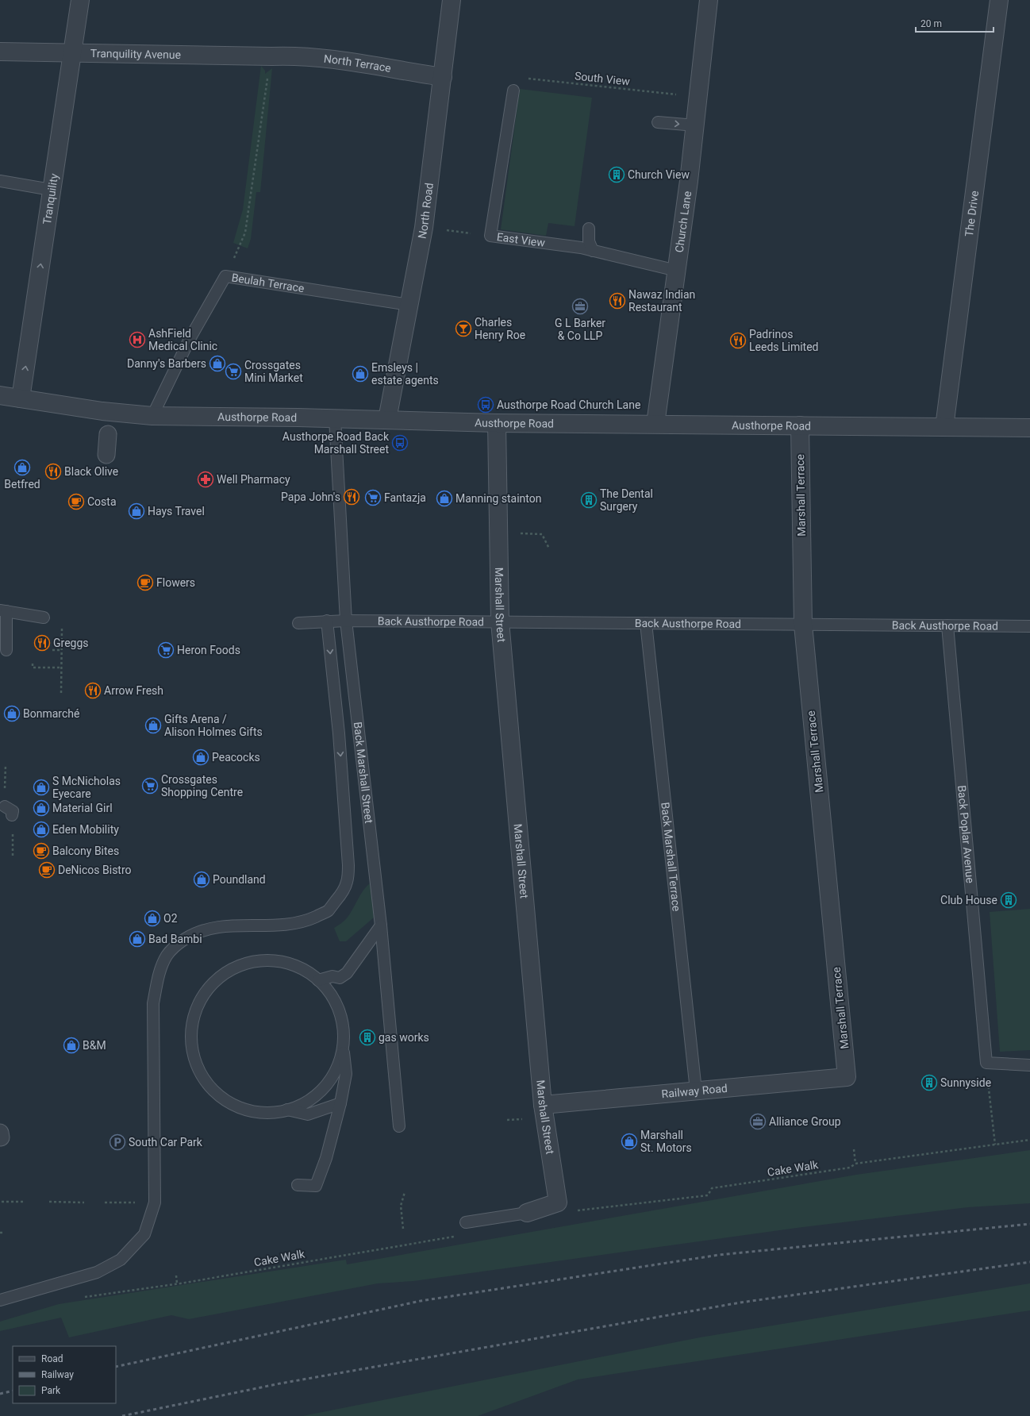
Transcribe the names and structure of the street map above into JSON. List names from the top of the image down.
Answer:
{
  "streets": {
    "street": [
      "Tranquility Avenue",
      "North Terrace",
      "Tranquility",
      "North Road",
      "The Drive",
      "Church Lane",
      "Austhorpe Road",
      "Marshall Terrace",
      "Marshall Street",
      "Railway Road"
    ],
    "lane": [
      "East View",
      "Beulah Terrace",
      "Back Austhorpe Road",
      "Back Marshall Street",
      "Back Poplar Avenue",
      "Back Marshall Terrace"
    ],
    "path": ["South View", "Cake Walk"]
  },
  "crossings": [
    ["Tranquility Avenue", "North Terrace"],
    ["Tranquility Avenue", "Tranquility"],
    ["North Terrace", "North Road"],
    ["South View", "Church Lane"],
    ["South View", "East View"],
    ["Tranquility", "Austhorpe Road"],
    ["North Road", "Beulah Terrace"],
    ["North Road", "Austhorpe Road"],
    ["The Drive", "Austhorpe Road"],
    ["Church Lane", "East View"],
    ["Church Lane", "Austhorpe Road"],
    ["Beulah Terrace", "Austhorpe Road"],
    ["Austhorpe Road", "Marshall Terrace"],
    ["Austhorpe Road", "Marshall Street"],
    ["Austhorpe Road", "Back Marshall Street"],
    ["Marshall Terrace", "Back Austhorpe Road"],
    ["Marshall Terrace", "Railway Road"],
    ["Marshall Street", "Back Austhorpe Road"],
    ["Marshall Street", "Railway Road"],
    ["Marshall Street", "Cake Walk"],
    ["Back Austhorpe Road", "Back Marshall Street"],
    ["Back Austhorpe Road", "Back Poplar Avenue"],
    ["Back Austhorpe Road", "Back Marshall Terrace"],
    ["Back Marshall Terrace", "Railway Road"]
  ],
  "one_way": ["Tranquility"],
  "places": {
    "building": [
      "Church View",
      "The Dental Surgery",
      "Club House",
      "gas works",
      "Sunnyside"
    ],
    "restaurant": [
      "Nawaz Indian Restaurant",
      "Padrinos Leeds Limited",
      "Black Olive",
      "Papa John's",
      "Greggs",
      "Arrow Fresh"
    ],
    "office": ["G L Barker & Co LLP", "Alliance Group"],
    "bar": ["Charles Henry Roe"],
    "hospital": ["AshField Medical Clinic"],
    "shop": [
      "Danny's Barbers",
      "Emsleys | estate agents",
      "Betfred",
      "Manning stainton",
      "Hays Travel",
      "Bonmarché",
      "Gifts Arena / Alison Holmes Gifts",
      "Peacocks",
      "S McNicholas Eyecare",
      "Material Girl",
      "Eden Mobility",
      "Poundland",
      "O2",
      "Bad Bambi",
      "B&M",
      "Marshall St. Motors"
    ],
    "supermarket": [
      "Crossgates Mini Market",
      "Fantazja",
      "Heron Foods",
      "Crossgates Shopping Centre"
    ],
    "bus stop": ["Austhorpe Road Church Lane", "Austhorpe Road Back Marshall Street"],
    "pharmacy": ["Well Pharmacy"],
    "cafe": [
      "Costa",
      "Flowers",
      "Balcony Bites",
      "DeNicos Bistro"
    ],
    "parking": ["South Car Park"]
  },
  "legend": ["Road", "Railway", "Park"],
  "scale_bar": "20 m"
}
